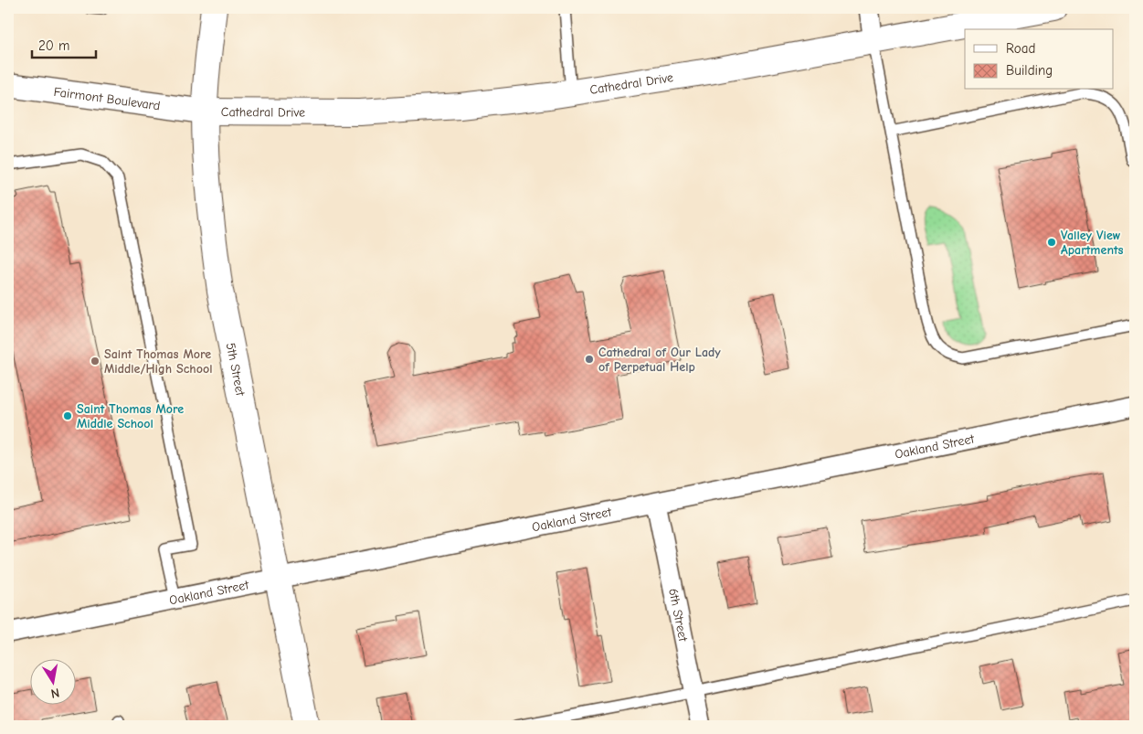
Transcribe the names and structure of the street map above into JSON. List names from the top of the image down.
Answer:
{
  "streets": {
    "main road": ["Cathedral Drive", "5th Street"],
    "street": ["Fairmont Boulevard", "Oakland Street", "6th Street"]
  },
  "crossings": [
    ["Cathedral Drive", "Fairmont Boulevard"],
    ["Cathedral Drive", "5th Street"],
    ["Fairmont Boulevard", "5th Street"],
    ["5th Street", "Oakland Street"],
    ["Oakland Street", "6th Street"]
  ],
  "places": [
    "Valley View Apartments",
    "Cathedral of Our Lady of Perpetual Help",
    "Saint Thomas More Middle/High School",
    "Saint Thomas More Middle School"
  ],
  "legend": ["Road", "Building"],
  "scale_bar": "20 m",
  "north": "bottom"
}
